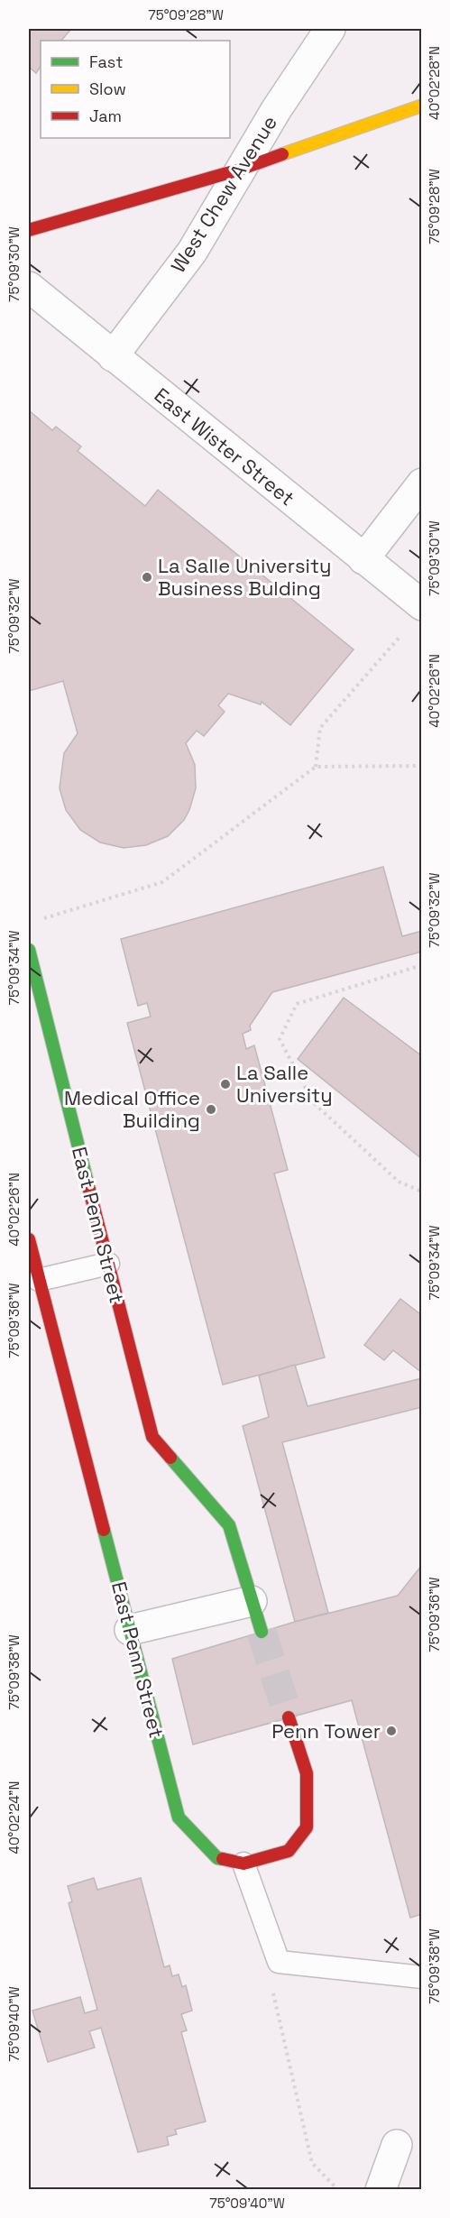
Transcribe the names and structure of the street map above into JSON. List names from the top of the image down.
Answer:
{
  "streets": {
    "street": ["West Chew Avenue", "East Wister Street", "East Penn Street"]
  },
  "crossings": [
    ["West Chew Avenue", "East Wister Street"]
  ],
  "places": [
    "La Salle University Business Bulding",
    "La Salle University",
    "Medical Office Building",
    "Penn Tower"
  ],
  "legend": ["Fast", "Slow", "Jam"],
  "coordinates": [
    "75°09'28\"W",
    "40°02'28\"N",
    "75°09'30\"W",
    "75°09'32\"W",
    "40°02'26\"N",
    "75°09'34\"W",
    "75°09'36\"W",
    "75°09'38\"W",
    "40°02'24\"N",
    "75°09'40\"W"
  ]
}
